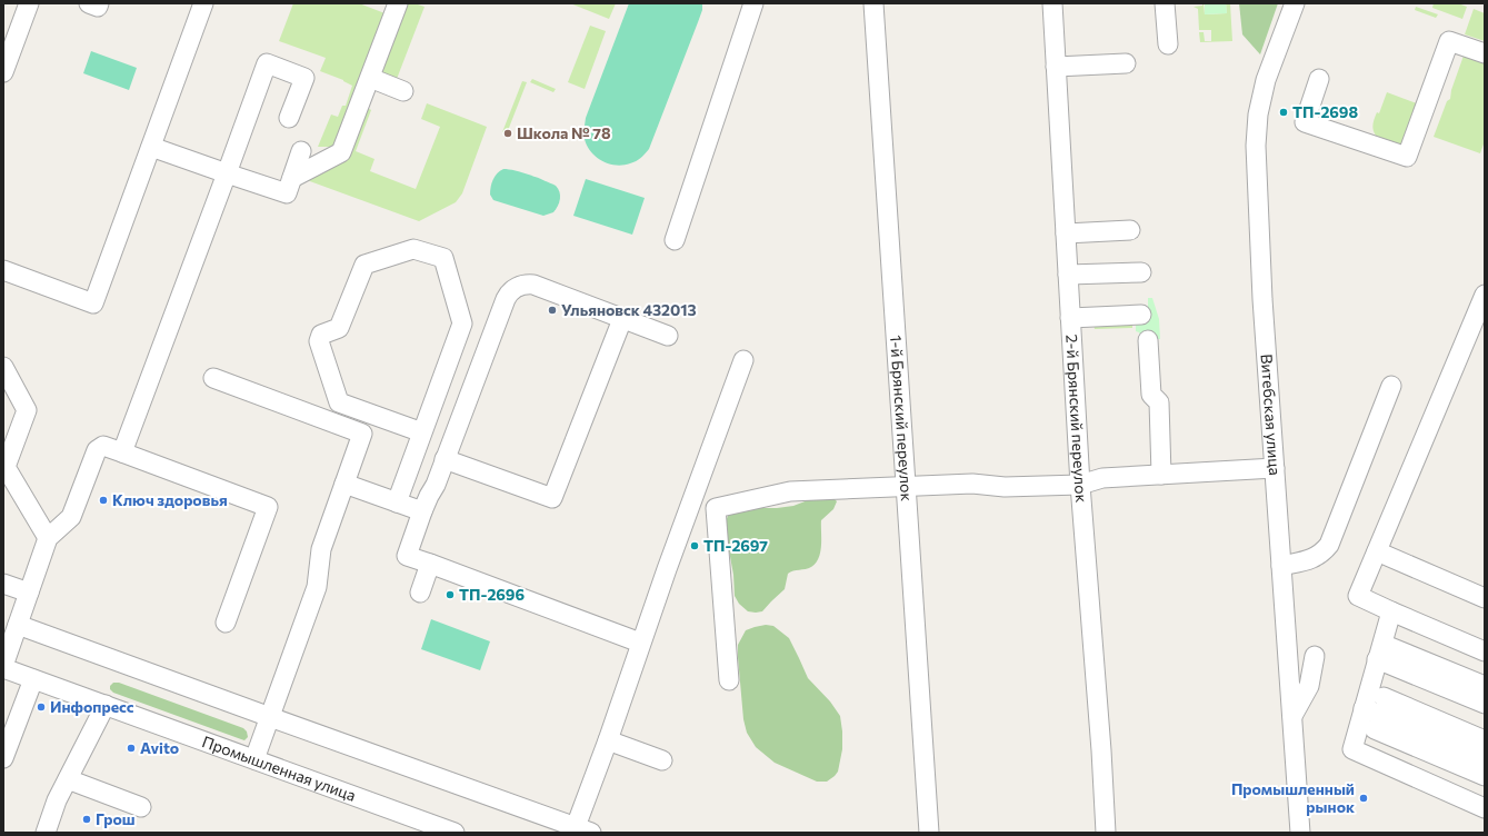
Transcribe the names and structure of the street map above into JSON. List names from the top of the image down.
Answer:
{
  "streets": {
    "street": [
      "Витебская улица",
      "1-й Брянский переулок",
      "2-й Брянский переулок",
      "Промышленная улица"
    ]
  },
  "places": [
    "ТП-2698",
    "Школа № 78",
    "Ульяновск 432013",
    "Ключ здоровья",
    "ТП-2697",
    "ТП-2696",
    "Инфопресc",
    "Avito",
    "Промышленный рынок",
    "Грош"
  ]
}
